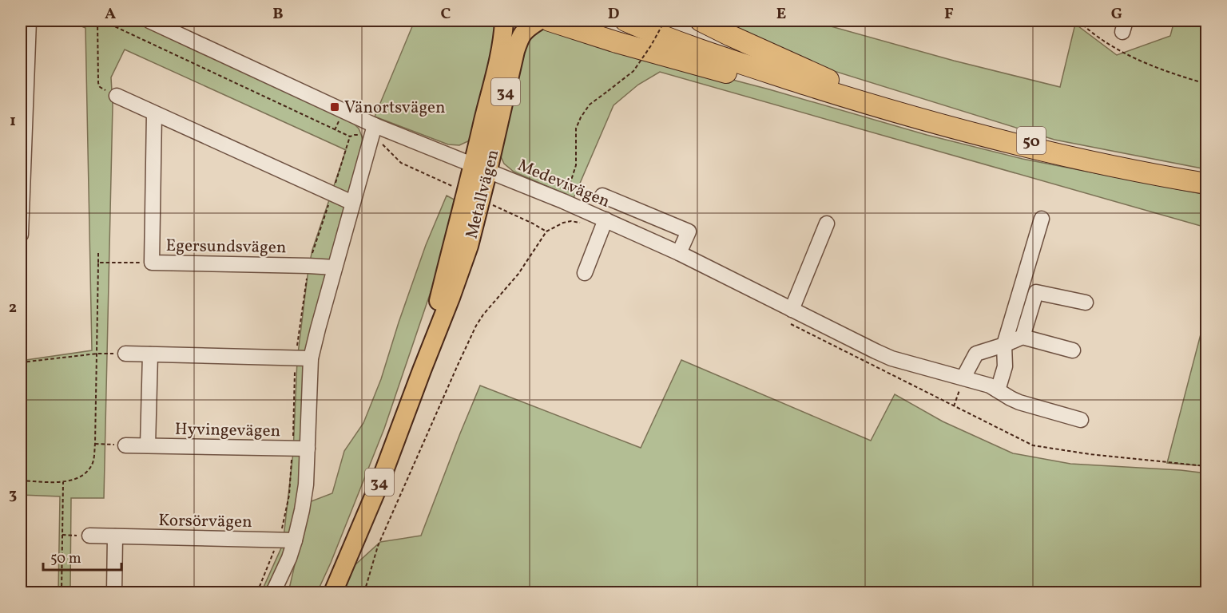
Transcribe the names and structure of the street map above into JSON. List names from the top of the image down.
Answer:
{
  "streets": {
    "highway": ["50"],
    "main road": ["34", "Metallvägen"],
    "street": [
      "Medevivägen",
      "Egersundsvägen",
      "Hyvingevägen",
      "Korsörvägen"
    ]
  },
  "crossings": [
    ["Medevivägen", "Metallvägen"]
  ],
  "places": {
    "transit": ["Vänortsvägen"]
  },
  "scale_bar": "50 m",
  "grid": {
    "columns": [
      "A",
      "B",
      "C",
      "D",
      "E",
      "F",
      "G"
    ],
    "rows": ["1", "2", "3"]
  }
}
